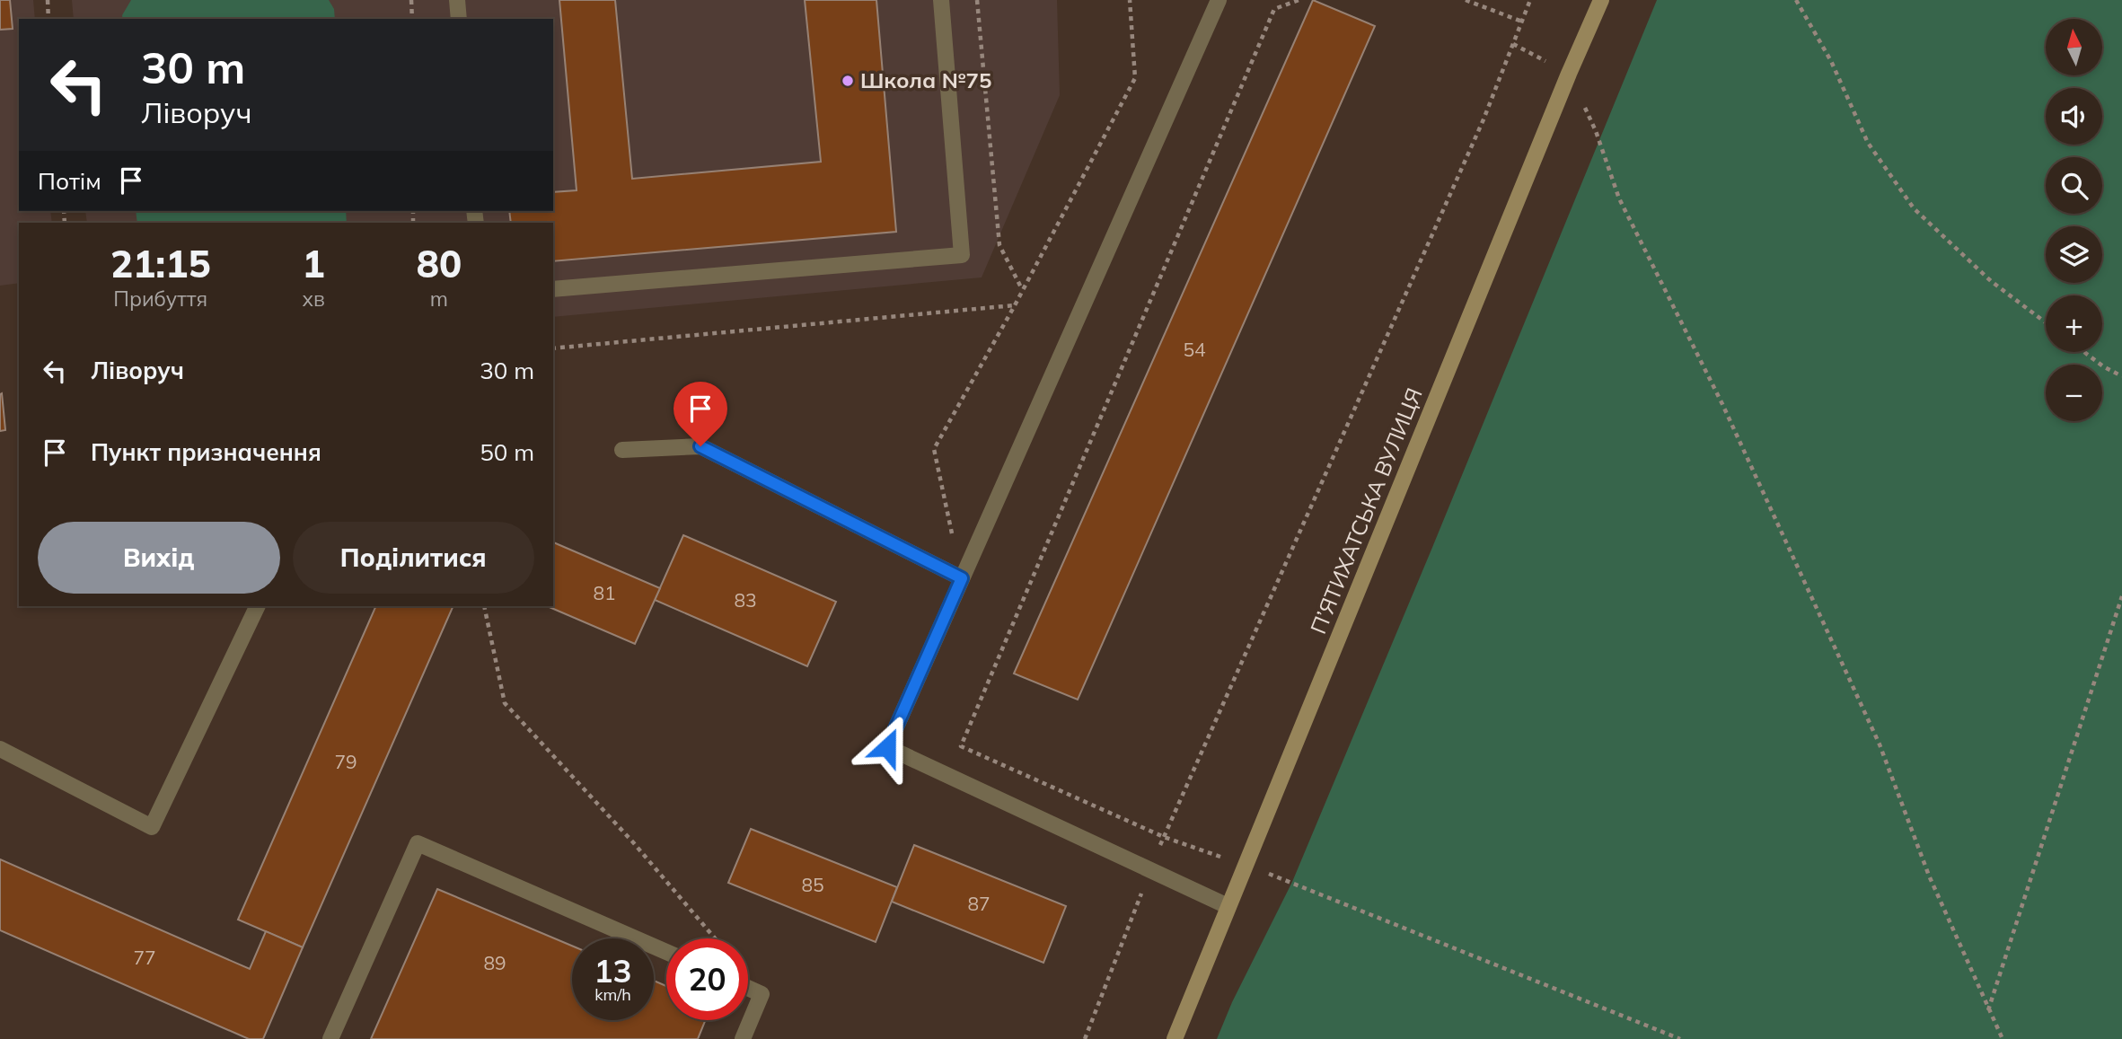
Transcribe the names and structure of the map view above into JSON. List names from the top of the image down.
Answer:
{
  "streets": {
    "street": ["П’ЯТИХАТСЬКА ВУЛИЦЯ"]
  },
  "places": ["Школа №75"],
  "house_numbers": [
    "54",
    "81",
    "83",
    "79",
    "85",
    "87",
    "77",
    "89"
  ],
  "north": "top",
  "page": {
    "map_buttons": ["+", "−"],
    "turn": ["30 m", "Ліворуч"],
    "then": "Потім",
    "eta": [
      "21:15",
      "Прибуття",
      "1",
      "хв",
      "80",
      "m"
    ],
    "list": [
      {
        "name": "Ліворуч",
        "value": "30 m"
      },
      {
        "name": "Пункт призначення",
        "value": "50 m"
      }
    ],
    "buttons": ["Вихід", "Поділитися"],
    "speed": "13 km/h",
    "limit": "20"
  }
}
